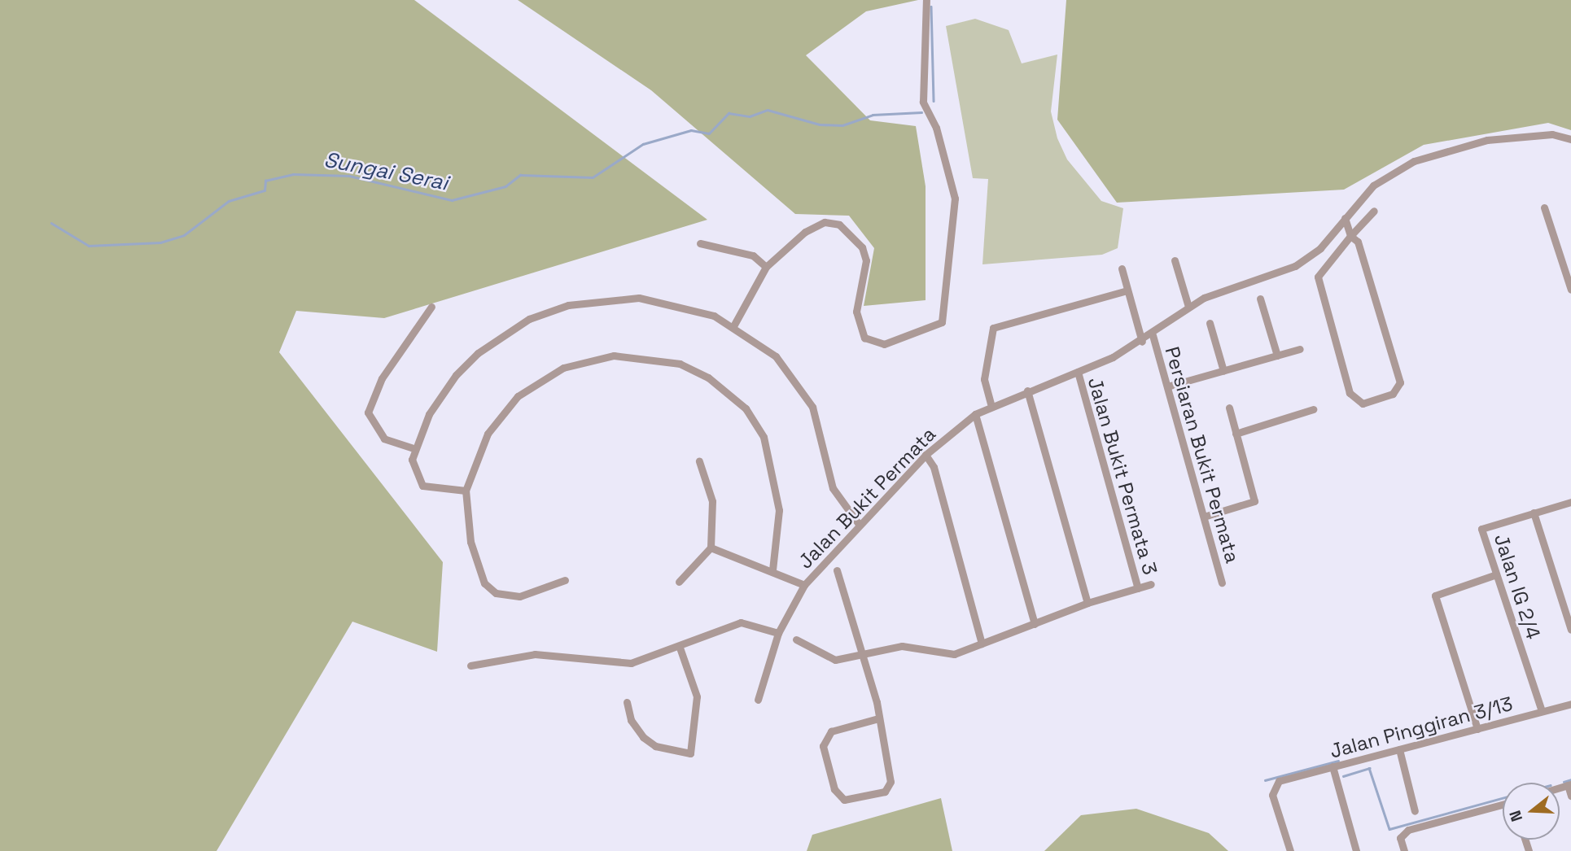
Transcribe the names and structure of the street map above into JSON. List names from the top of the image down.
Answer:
{
  "streets": {
    "street": [
      "Persiaran Bukit Permata",
      "Jalan Bukit Permata 3",
      "Jalan Bukit Permata",
      "Jalan IG 2/4",
      "Jalan Pinggiran 3/13"
    ]
  },
  "crossings": [
    ["Persiaran Bukit Permata", "Jalan Bukit Permata"],
    ["Jalan Bukit Permata 3", "Jalan Bukit Permata"],
    ["Jalan IG 2/4", "Jalan Pinggiran 3/13"]
  ],
  "water": ["Sungai Serai"],
  "north": "left"
}
